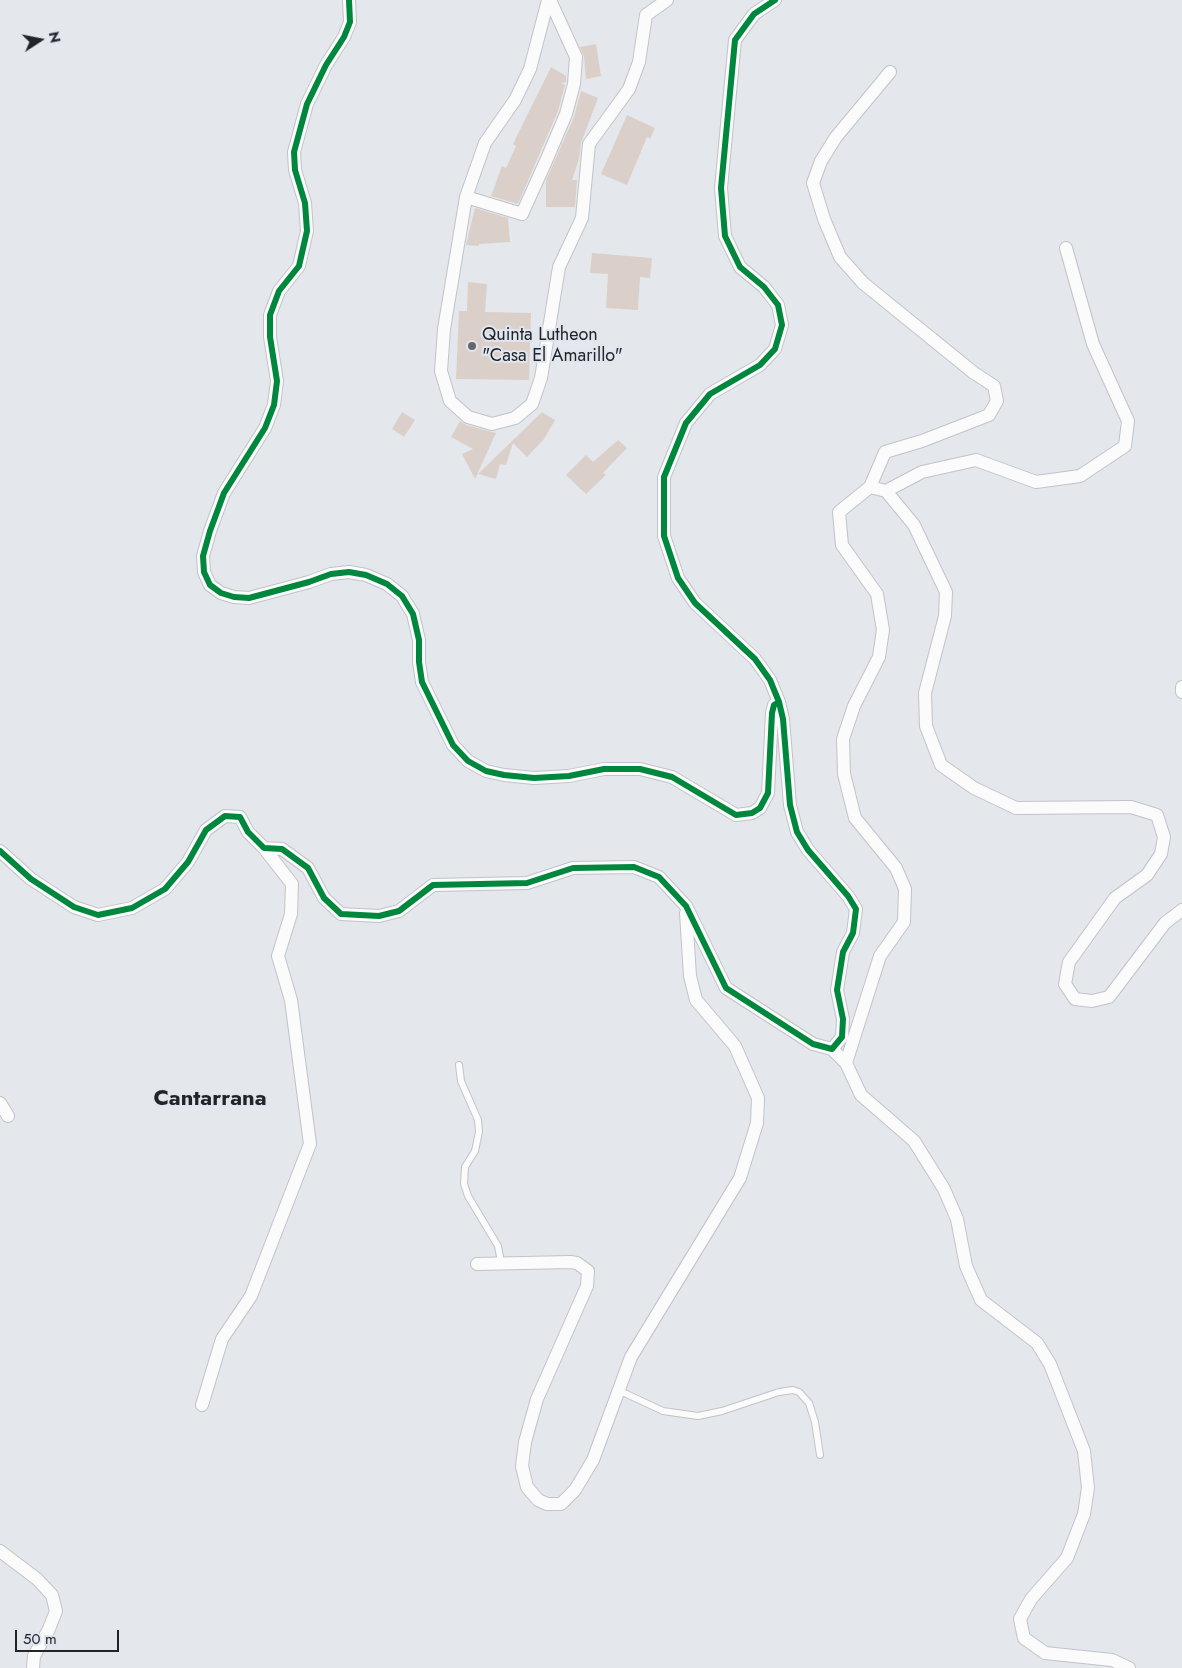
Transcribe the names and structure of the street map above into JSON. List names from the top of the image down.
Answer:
{
  "districts": ["Cantarrana"],
  "places": ["Quinta Lutheon \"Casa El Amarillo\""],
  "scale_bar": "50 m",
  "north": "right"
}
